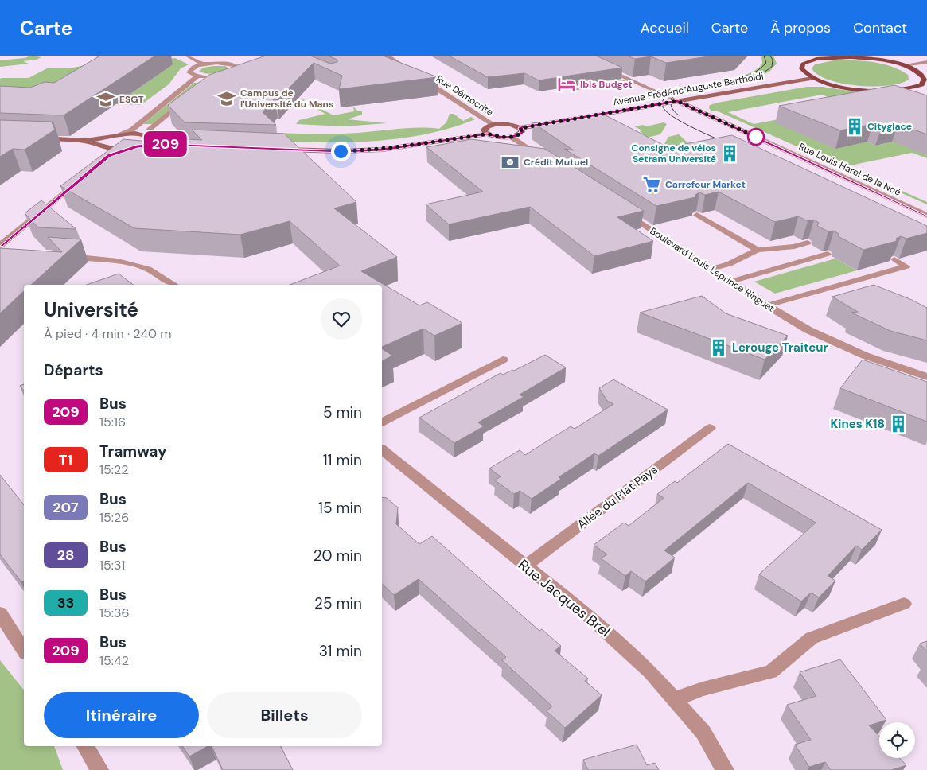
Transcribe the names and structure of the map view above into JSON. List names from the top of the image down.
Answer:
{
  "streets": {
    "street": [
      "Avenue Frédéric Auguste Bartholdi",
      "Rue Démocrite",
      "Rue Louis Harel de la Noë",
      "Boulevard Louis Leprince Ringuet",
      "Allée du Plat Pays",
      "Rue Jacques Brel"
    ]
  },
  "crossings": [
    ["Avenue Frédéric Auguste Bartholdi", "Rue Louis Harel de la Noë"],
    ["Allée du Plat Pays", "Rue Jacques Brel"]
  ],
  "places": {
    "hotel": ["Ibis Budget"],
    "school or university": ["Campus de l'Université du Mans", "ESGT"],
    "building": [
      "Cityglace",
      "Consigne de vélos Setram Université",
      "Lerouge Traiteur",
      "Kines K18"
    ],
    "bank": ["Crédit Mutuel"],
    "supermarket": ["Carrefour Market"]
  },
  "lines": ["bus line 209"],
  "page": {
    "header": "Carte",
    "nav": [
      "Accueil",
      "Carte",
      "À propos",
      "Contact"
    ],
    "on_map": "209",
    "heading": [
      ["Université", "À pied · 4 min · 240 m"],
      "Départs"
    ],
    "list": [
      {
        "mark": "209",
        "name": "Bus",
        "note": "15:16",
        "value": "5 min"
      },
      {
        "mark": "T1",
        "name": "Tramway",
        "note": "15:22",
        "value": "11 min"
      },
      {
        "mark": "207",
        "name": "Bus",
        "note": "15:26",
        "value": "15 min"
      },
      {
        "mark": "28",
        "name": "Bus",
        "note": "15:31",
        "value": "20 min"
      },
      {
        "mark": "33",
        "name": "Bus",
        "note": "15:36",
        "value": "25 min"
      },
      {
        "mark": "209",
        "name": "Bus",
        "note": "15:42",
        "value": "31 min"
      }
    ],
    "buttons": ["Itinéraire", "Billets"]
  }
}
